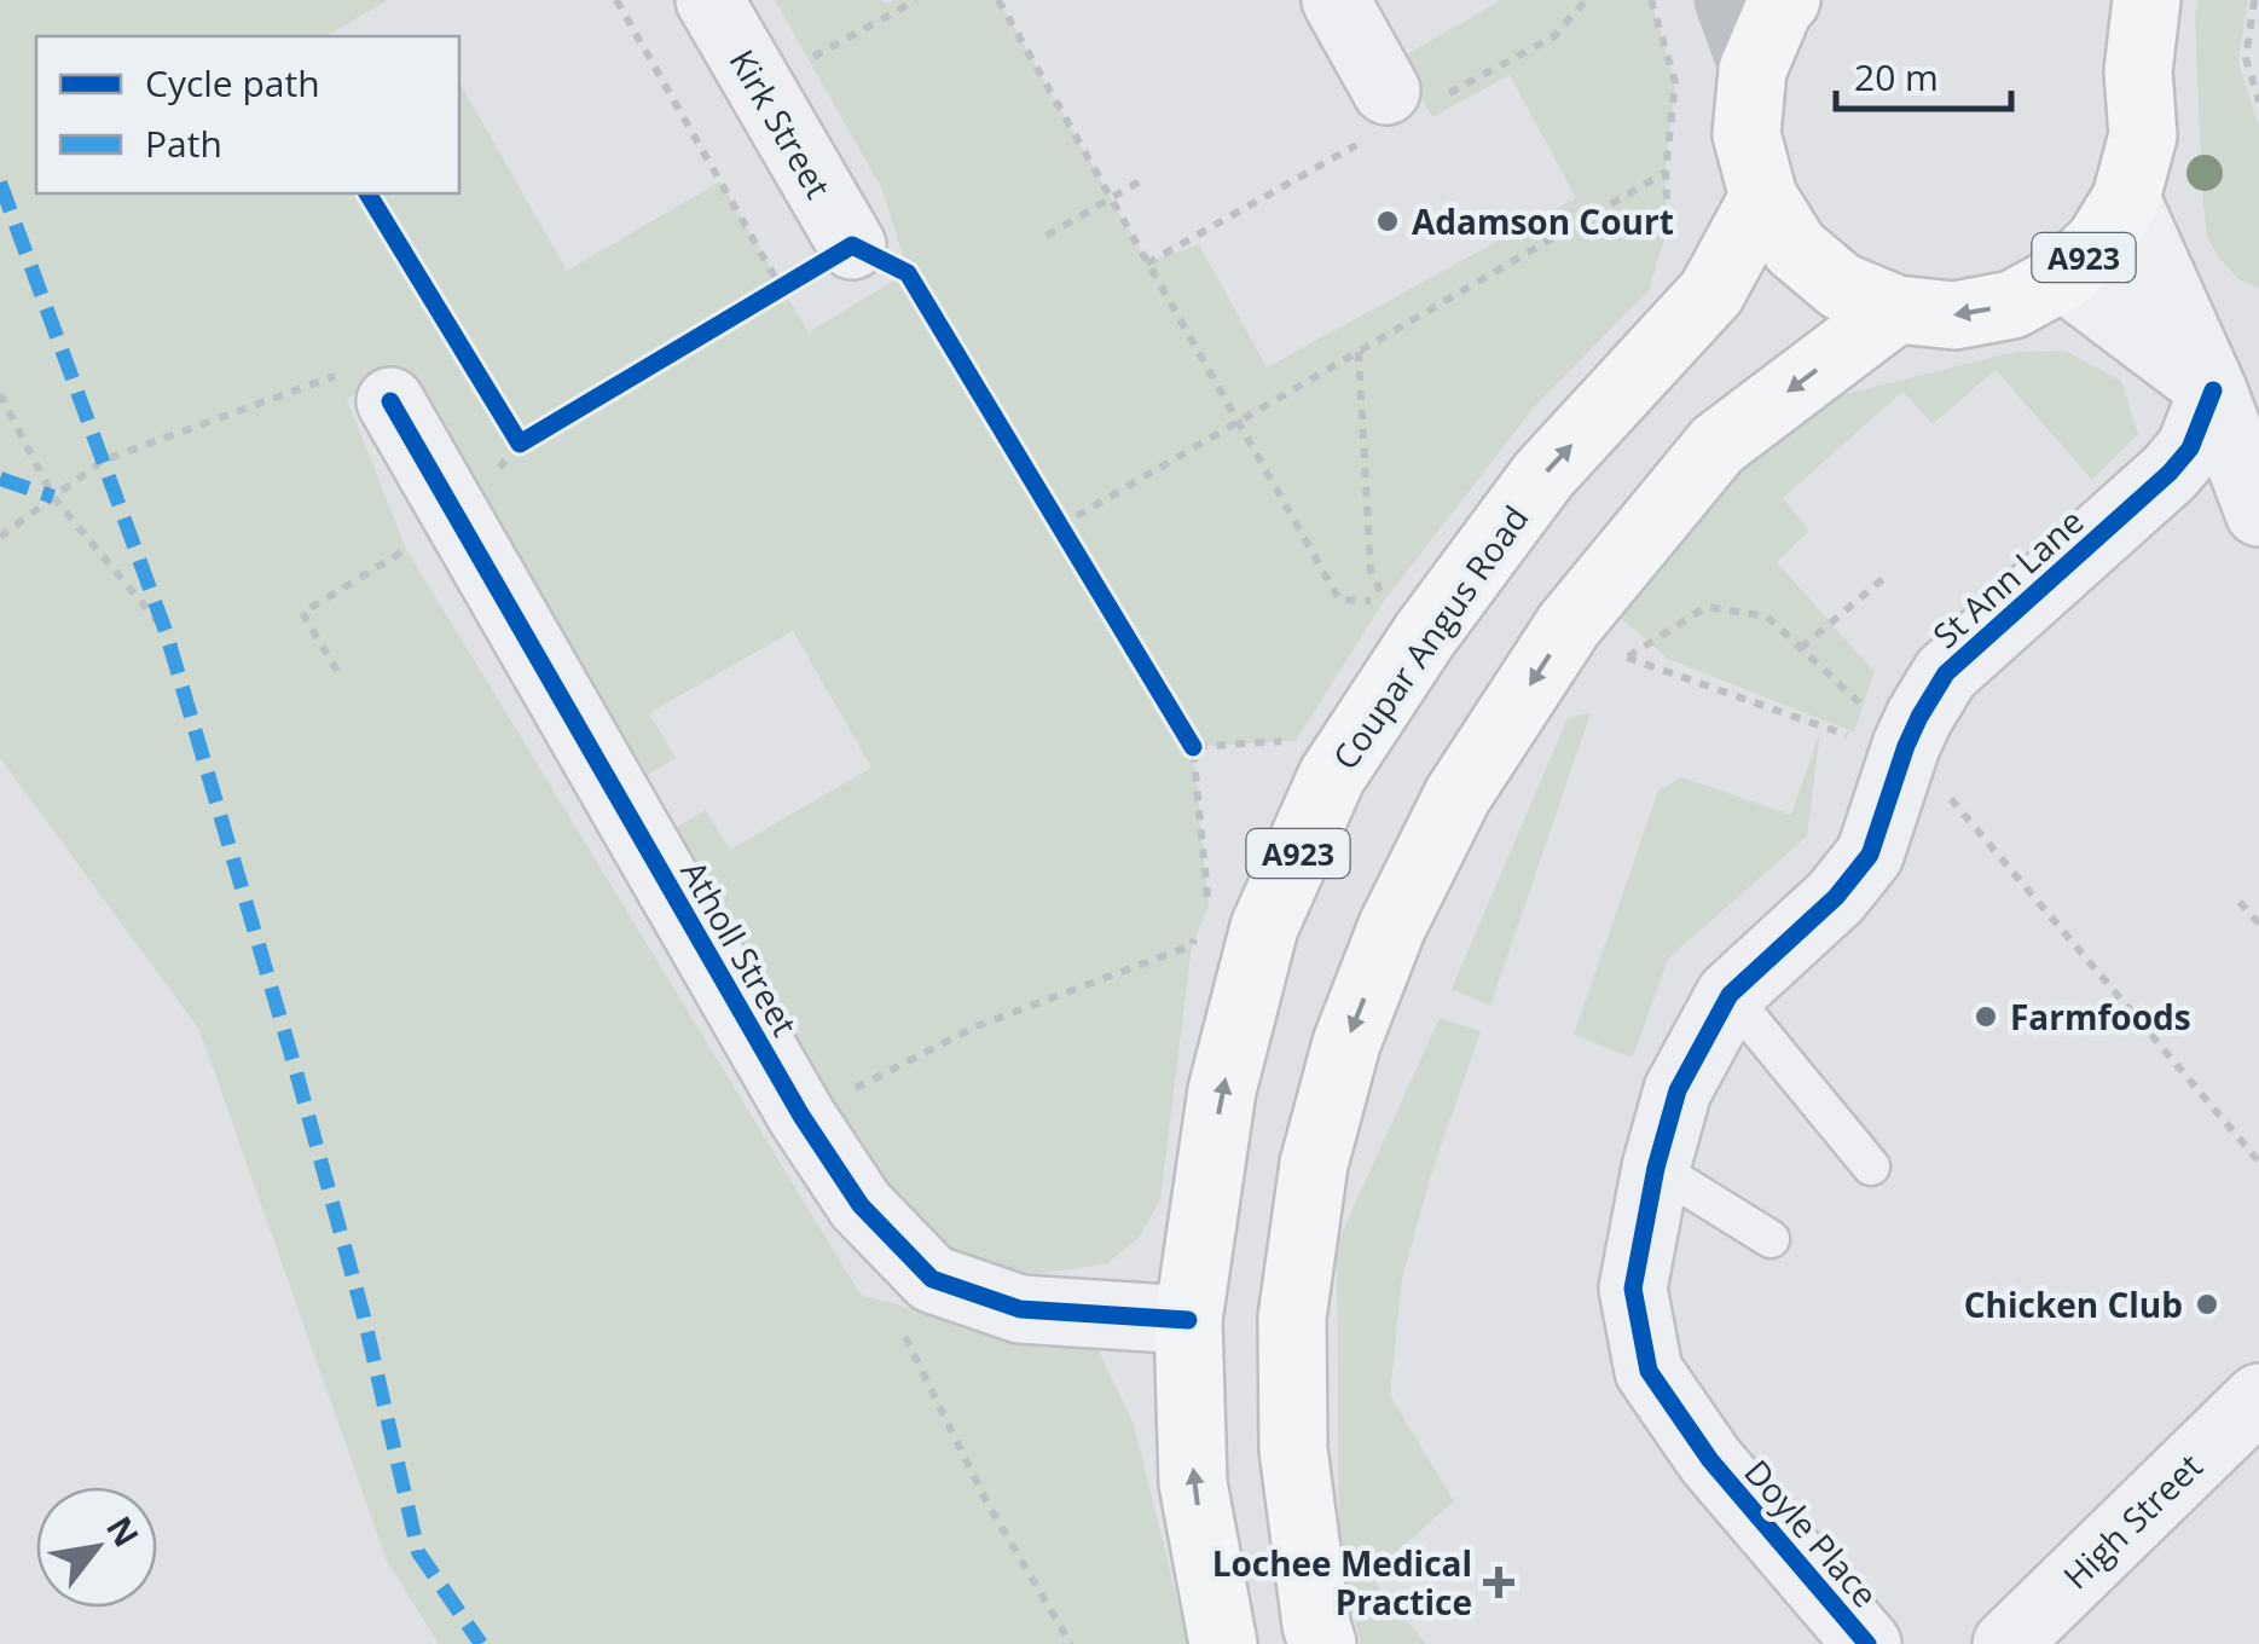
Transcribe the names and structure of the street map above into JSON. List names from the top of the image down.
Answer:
{
  "streets": {
    "main road": ["A923", "Coupar Angus Road"],
    "street": [
      "Kirk Street",
      "St Ann Lane",
      "Atholl Street",
      "High Street",
      "Doyle Place"
    ]
  },
  "crossings": [
    ["A923", "Coupar Angus Road"],
    ["St Ann Lane", "Doyle Place"],
    ["Coupar Angus Road", "Atholl Street"]
  ],
  "places": {
    "other": ["Adamson Court", "Farmfoods", "Chicken Club"],
    "health": ["Lochee Medical Practice"]
  },
  "legend": ["Cycle path", "Path"],
  "scale_bar": "20 m",
  "north": "top right"
}
